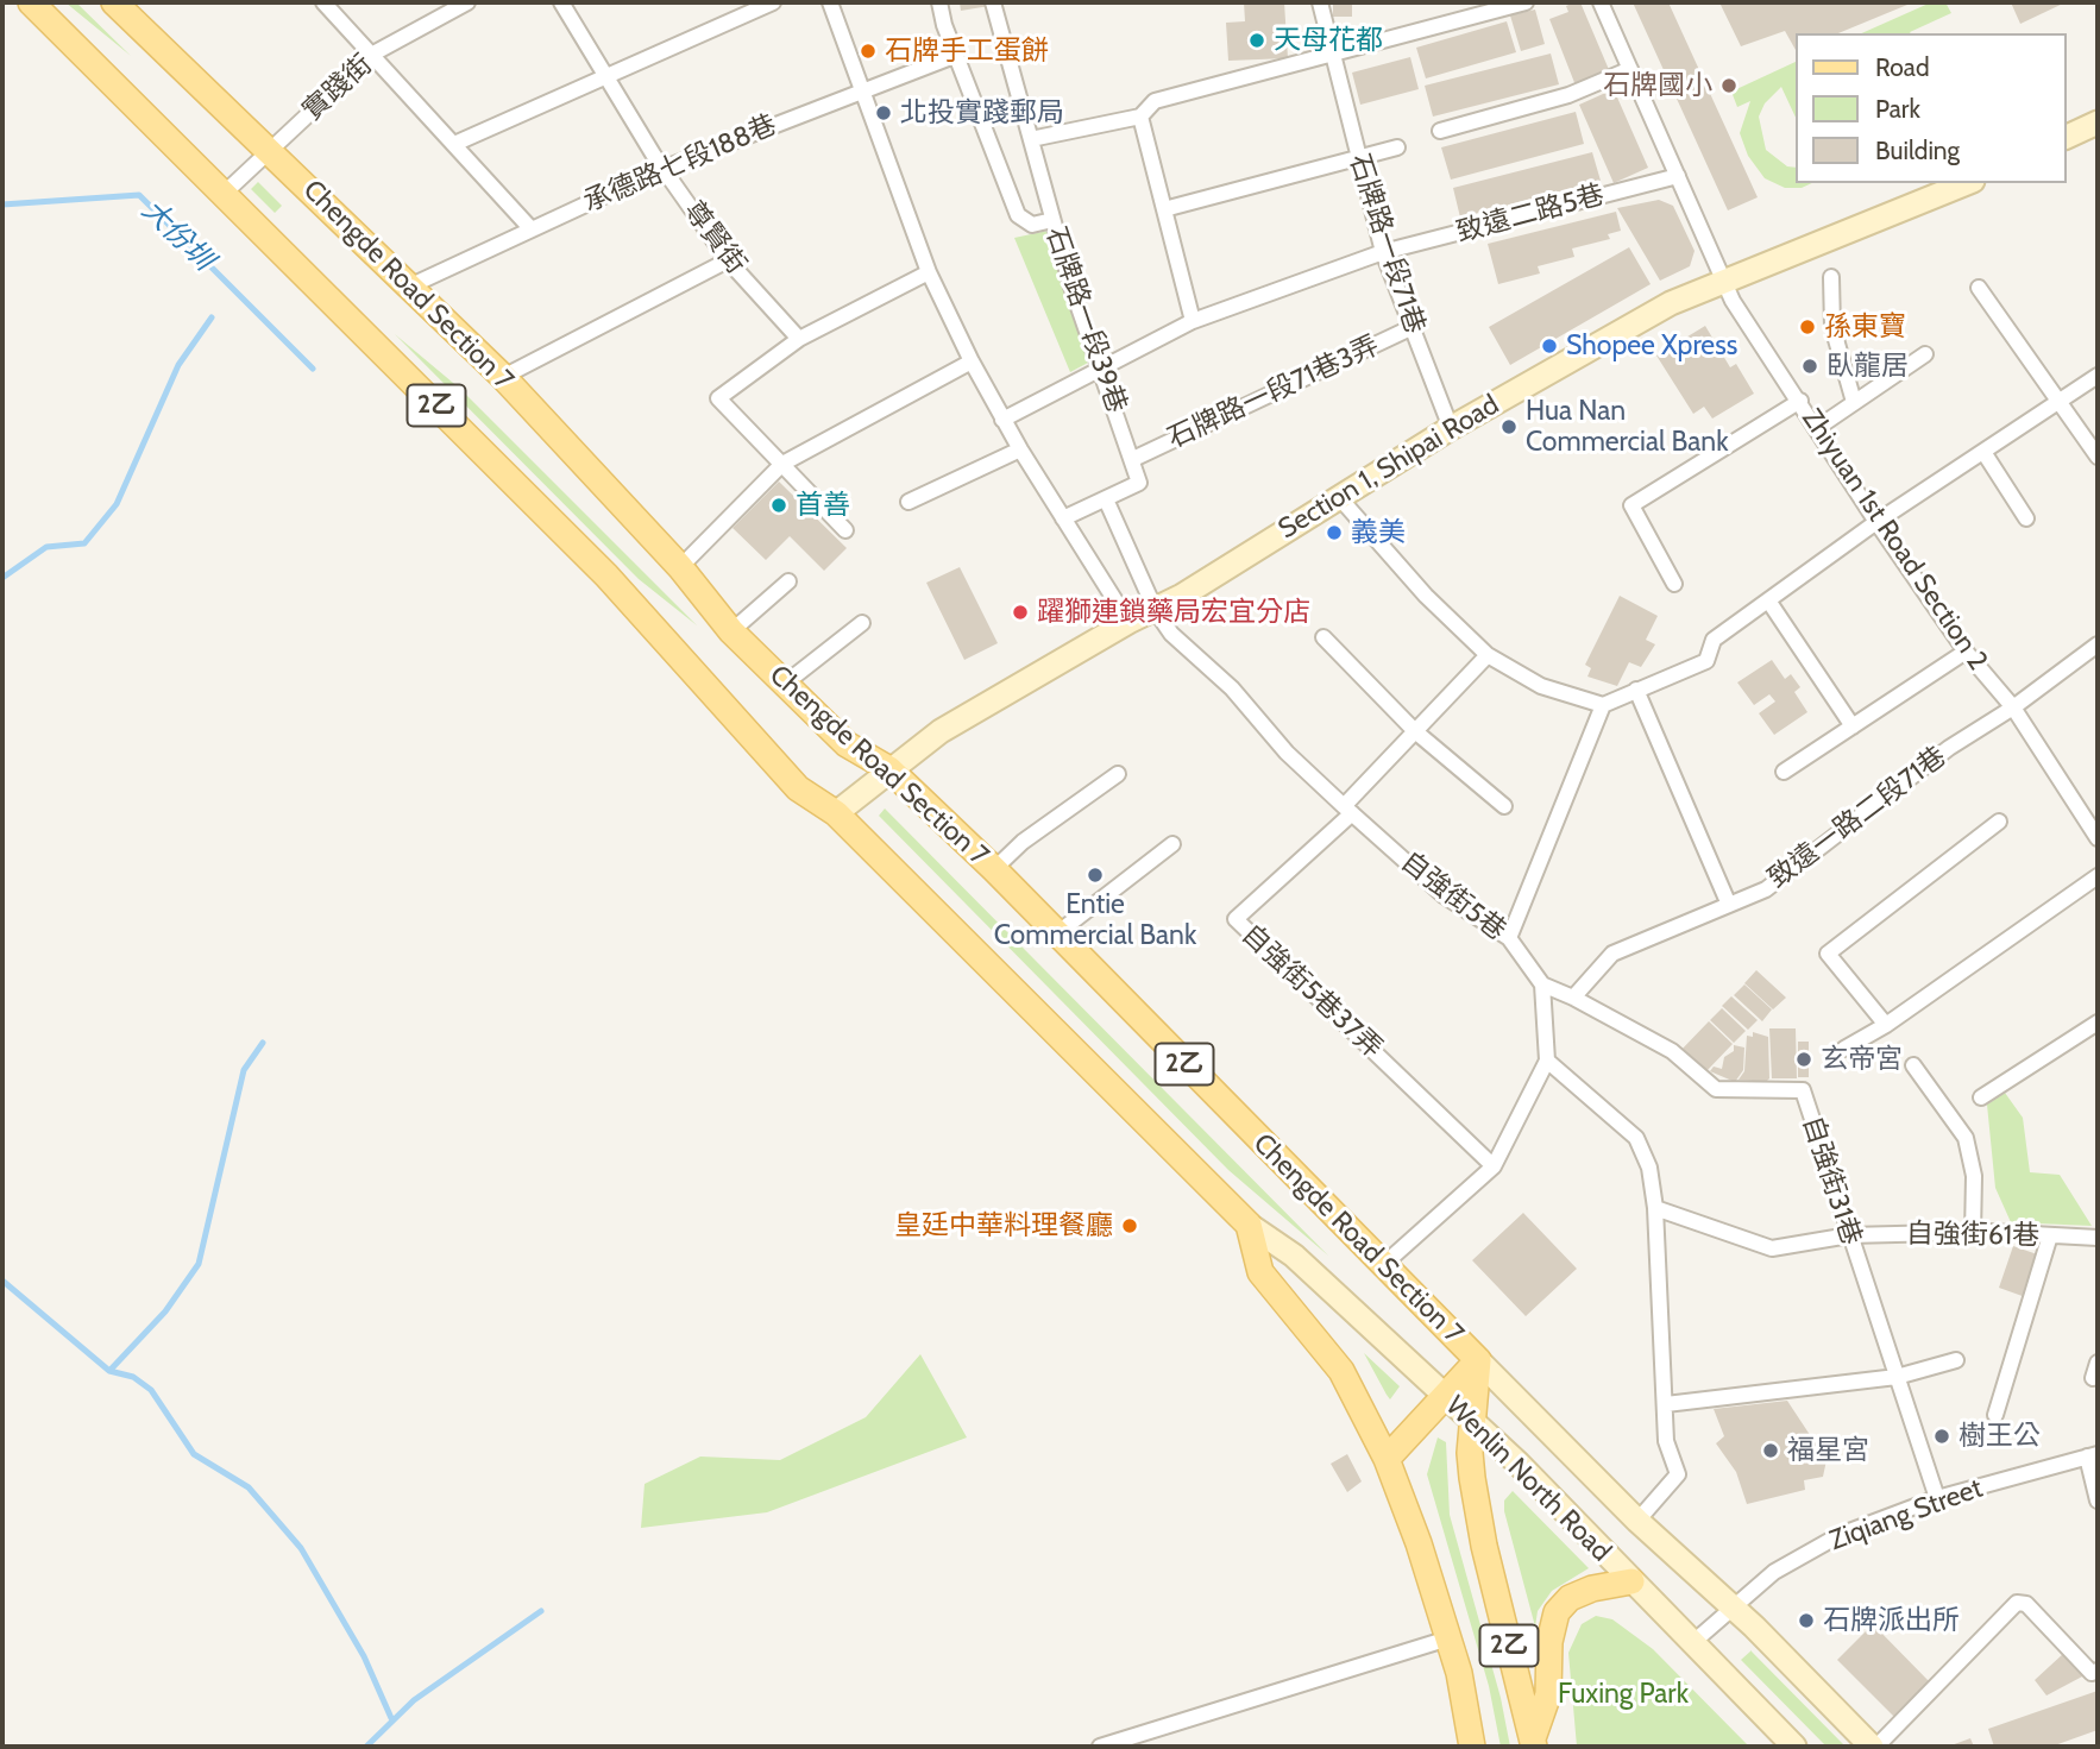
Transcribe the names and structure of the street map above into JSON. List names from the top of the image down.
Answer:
{
  "streets": {
    "main road": ["Chengde Road Section 7", "2乙"],
    "street": [
      "實踐街",
      "承德路七段188巷",
      "致遠二路5巷",
      "尊賢街",
      "石牌路一段71巷",
      "石牌路一段39巷",
      "石牌路一段71巷3弄",
      "Section 1, Shipai Road",
      "Zhiyuan 1st Road Section 2",
      "致遠一路二段71巷",
      "自強街5巷",
      "自強街5巷37弄",
      "自強街31巷",
      "自強街61巷",
      "Wenlin North Road",
      "Ziqiang Street"
    ]
  },
  "crossings": [
    ["實踐街", "Chengde Road Section 7"],
    ["實踐街", "2乙"],
    ["承德路七段188巷", "尊賢街"],
    ["承德路七段188巷", "Chengde Road Section 7"],
    ["致遠二路5巷", "石牌路一段71巷"],
    ["致遠二路5巷", "石牌路一段39巷"],
    ["致遠二路5巷", "Zhiyuan 1st Road Section 2"],
    ["石牌路一段71巷", "石牌路一段71巷3弄"],
    ["石牌路一段71巷", "Section 1, Shipai Road"],
    ["Chengde Road Section 7", "Section 1, Shipai Road"],
    ["Chengde Road Section 7", "Wenlin North Road"],
    ["石牌路一段39巷", "石牌路一段71巷3弄"],
    ["2乙", "Section 1, Shipai Road"],
    ["2乙", "Wenlin North Road"],
    ["Section 1, Shipai Road", "Zhiyuan 1st Road Section 2"],
    ["Section 1, Shipai Road", "自強街5巷"],
    ["Zhiyuan 1st Road Section 2", "致遠一路二段71巷"],
    ["致遠一路二段71巷", "自強街31巷"],
    ["自強街5巷", "自強街5巷37弄"],
    ["自強街5巷", "自強街31巷"],
    ["自強街31巷", "自強街61巷"],
    ["自強街31巷", "Ziqiang Street"],
    ["Wenlin North Road", "Ziqiang Street"]
  ],
  "water": ["大份圳"],
  "parks": ["Fuxing Park"],
  "places": [
    "天母花都",
    "石牌手工蛋餅",
    "石牌國小",
    "北投實踐郵局",
    "孫東寶",
    "Shopee Xpress",
    "臥龍居",
    "Hua Nan Commercial Bank",
    "首善",
    "義美",
    "躍獅連鎖藥局宏宜分店",
    "Entie Commercial Bank",
    "玄帝宮",
    "皇廷中華料理餐廳",
    "樹王公",
    "福星宮",
    "石牌派出所"
  ],
  "legend": ["Road", "Park", "Building"]
}
